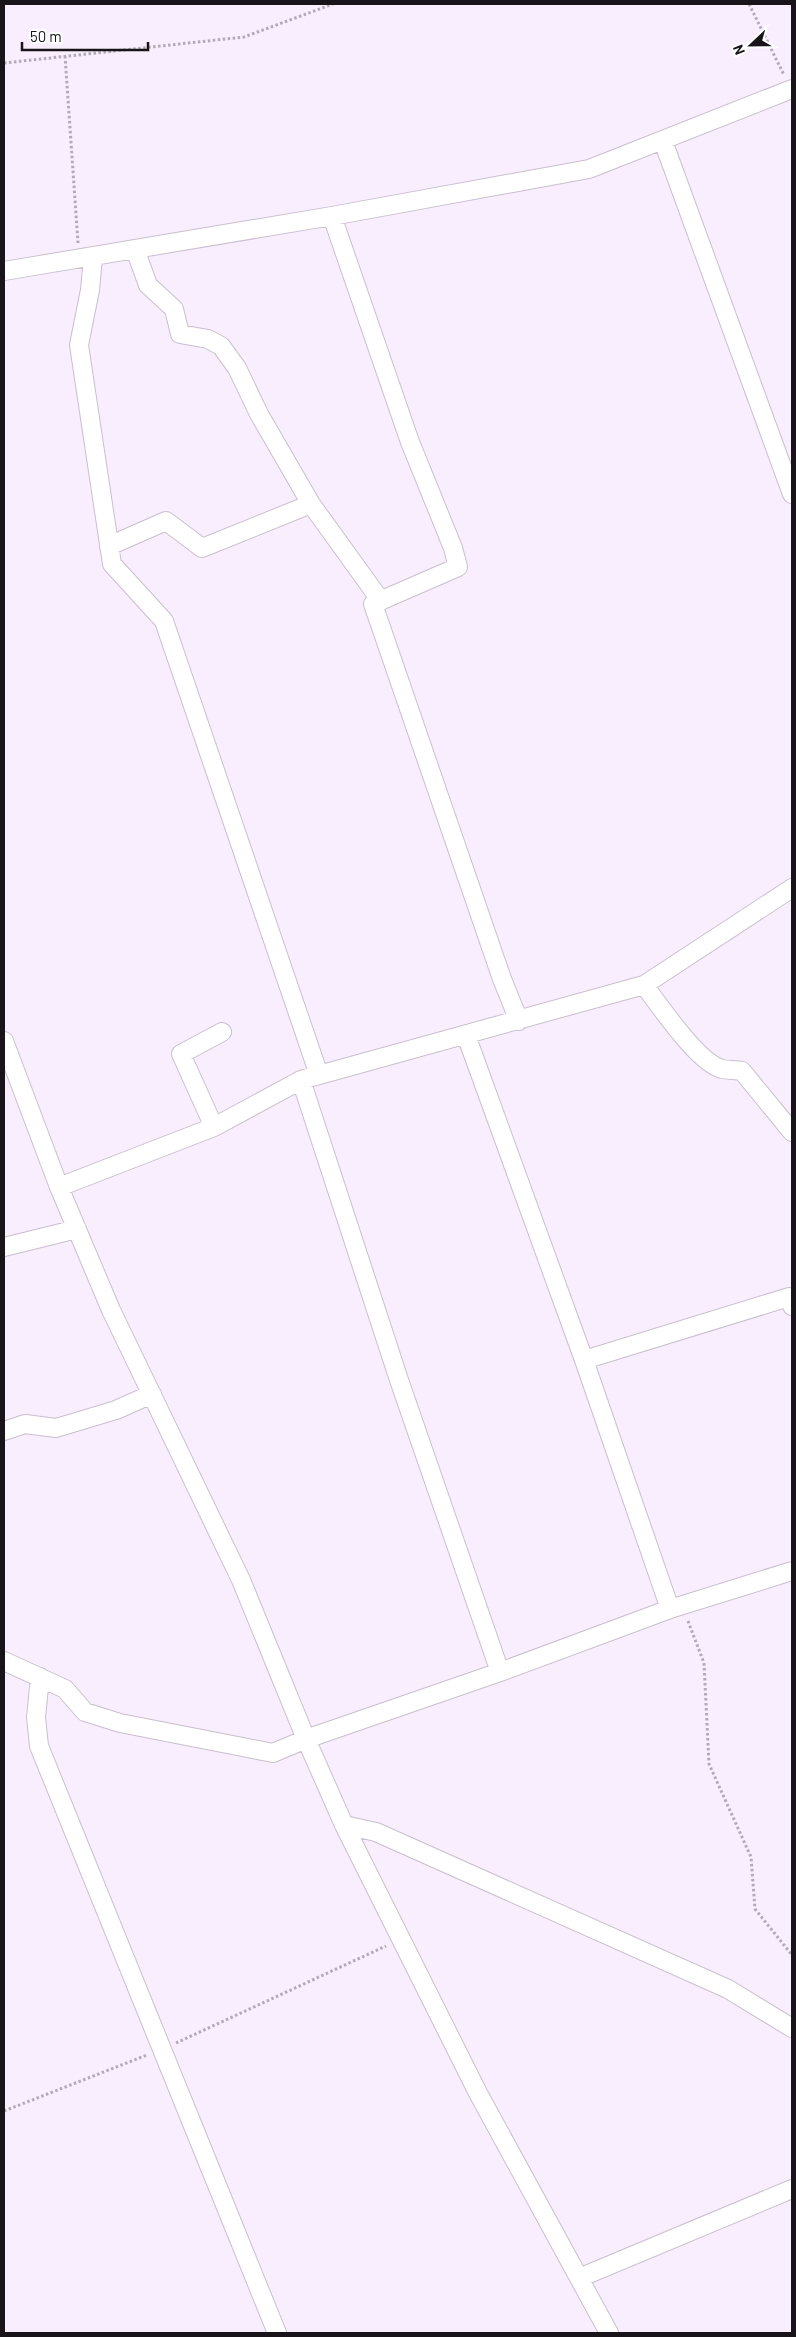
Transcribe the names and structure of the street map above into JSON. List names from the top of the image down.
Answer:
{
  "scale_bar": "50 m",
  "north": "left"
}
